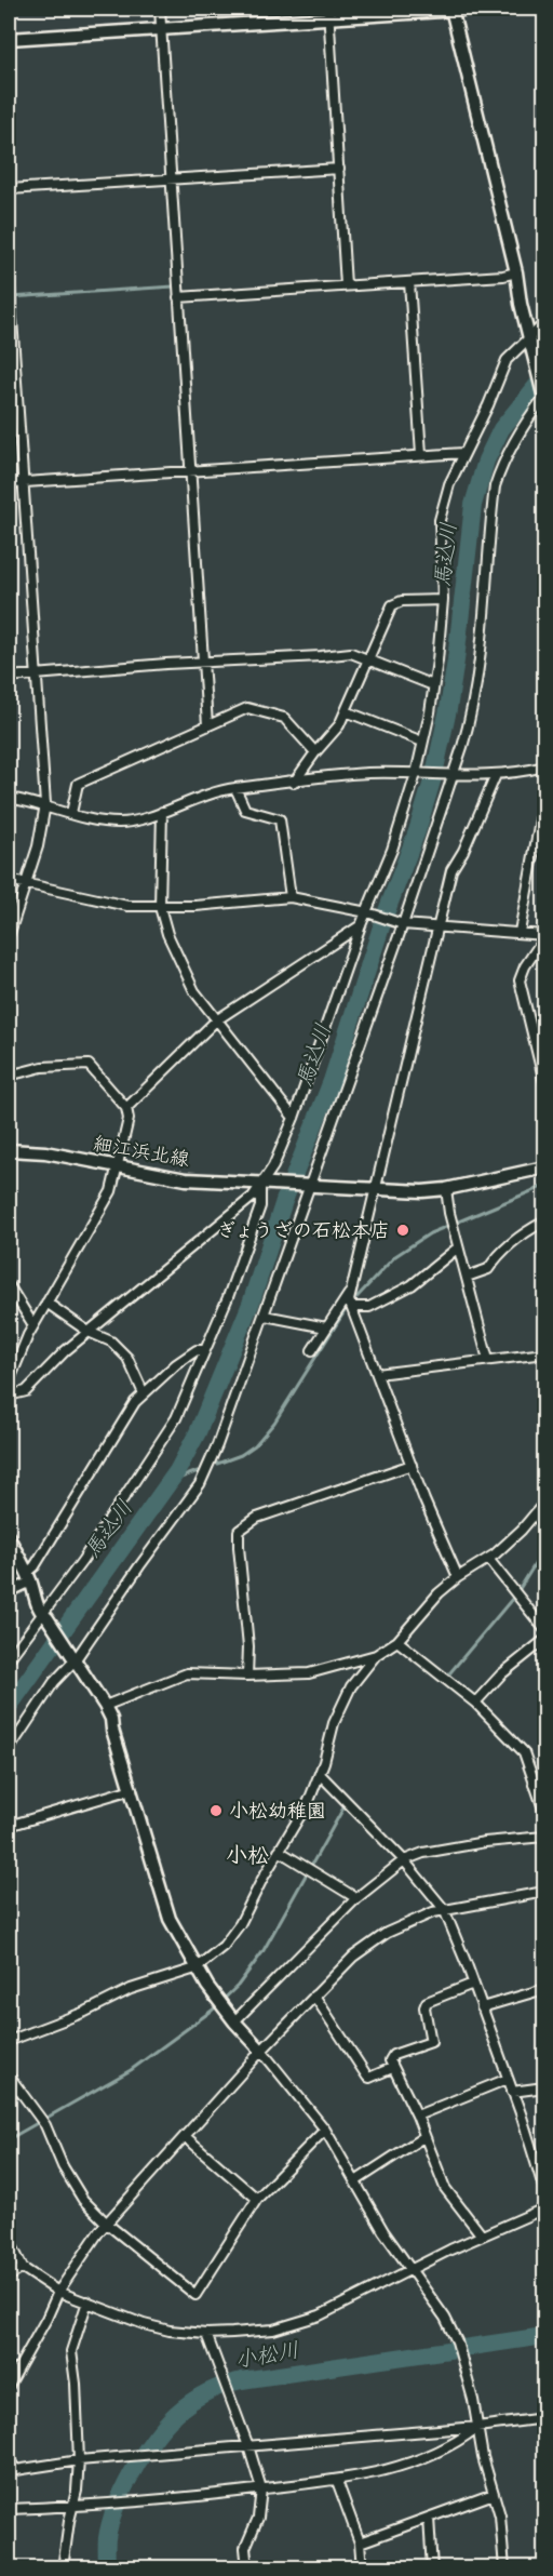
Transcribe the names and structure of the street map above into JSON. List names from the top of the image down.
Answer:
{
  "streets": {
    "street": ["細江浜北線"]
  },
  "districts": ["小松"],
  "water": ["馬込川", "小松川"],
  "places": ["ぎょうざの石松本店", "小松幼稚園"]
}
